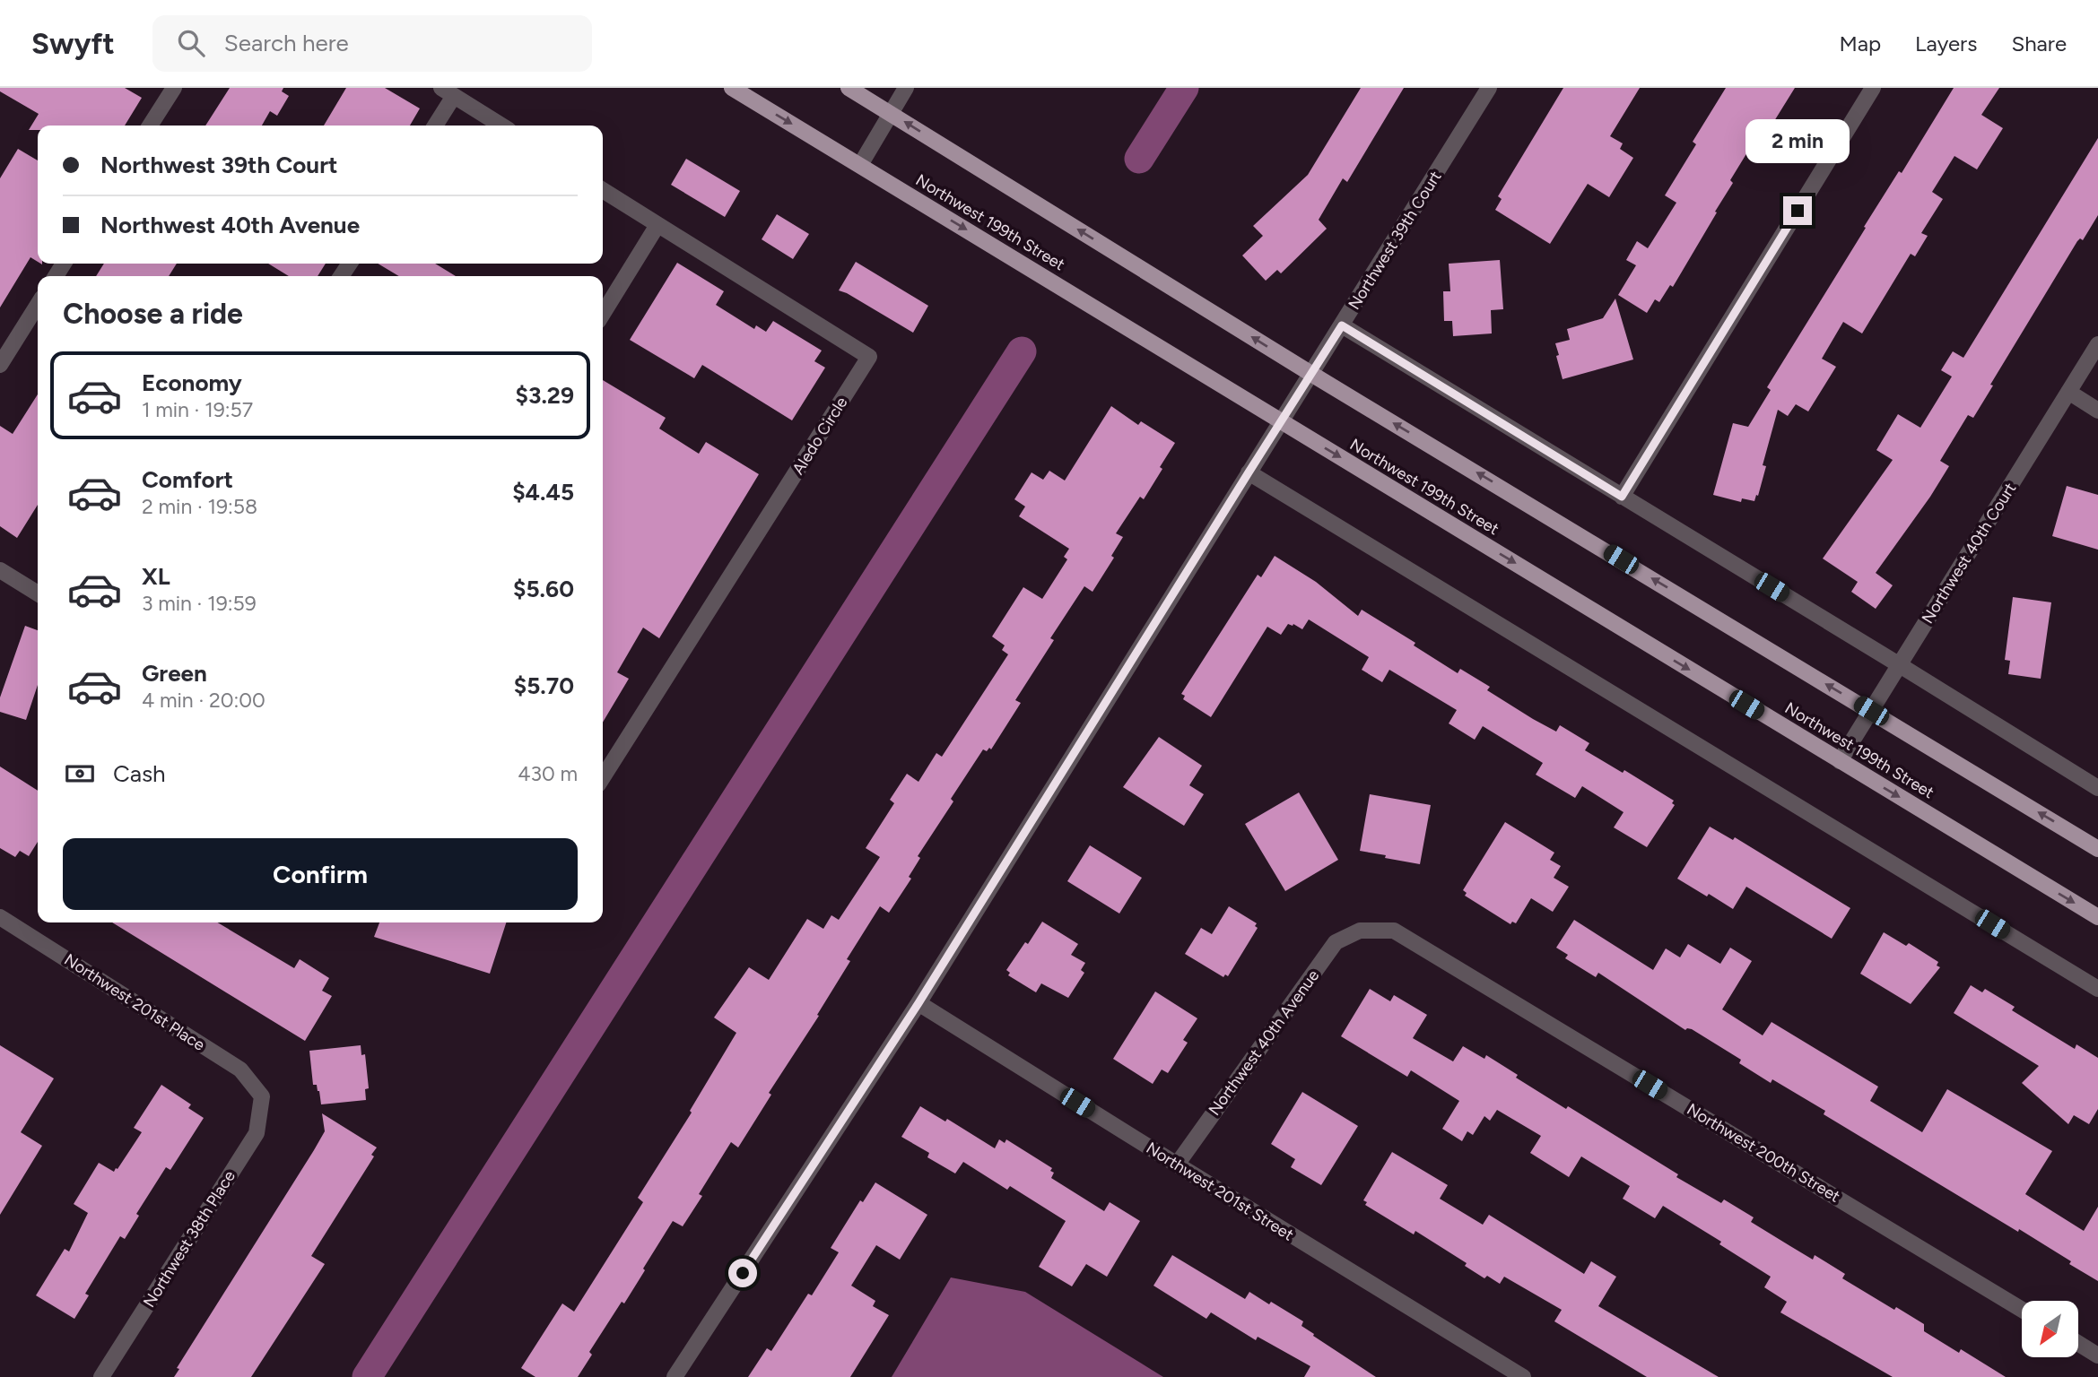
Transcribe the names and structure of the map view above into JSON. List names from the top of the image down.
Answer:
{
  "streets": {
    "main road": ["Northwest 199th Street"],
    "street": [
      "Northwest 39th Court",
      "Aledo Circle",
      "Northwest 40th Court",
      "Northwest 201st Place",
      "Northwest 40th Avenue",
      "Northwest 200th Street",
      "Northwest 201st Street",
      "Northwest 38th Place"
    ]
  },
  "crossings": [
    ["Northwest 199th Street", "Northwest 39th Court"],
    ["Northwest 199th Street", "Northwest 40th Court"],
    ["Northwest 39th Court", "Northwest 201st Street"],
    ["Northwest 201st Place", "Northwest 38th Place"],
    ["Northwest 40th Avenue", "Northwest 200th Street"],
    ["Northwest 40th Avenue", "Northwest 201st Street"]
  ],
  "north": "bottom left",
  "page": {
    "header": "Swyft",
    "search": "Search here",
    "nav": ["Map", "Layers", "Share"],
    "bubble": "2 min",
    "banner": ["Northwest 39th Court", "Northwest 40th Avenue"],
    "heading": "Choose a ride",
    "list": [
      {
        "name": "Economy",
        "note": "1 min · 19:57",
        "value": "$3.29"
      },
      {
        "name": "Comfort",
        "note": "2 min · 19:58",
        "value": "$4.45"
      },
      {
        "name": "XL",
        "note": "3 min · 19:59",
        "value": "$5.60"
      },
      {
        "name": "Green",
        "note": "4 min · 20:00",
        "value": "$5.70"
      }
    ],
    "pay": ["Cash", "430 m"],
    "buttons": "Confirm"
  }
}
